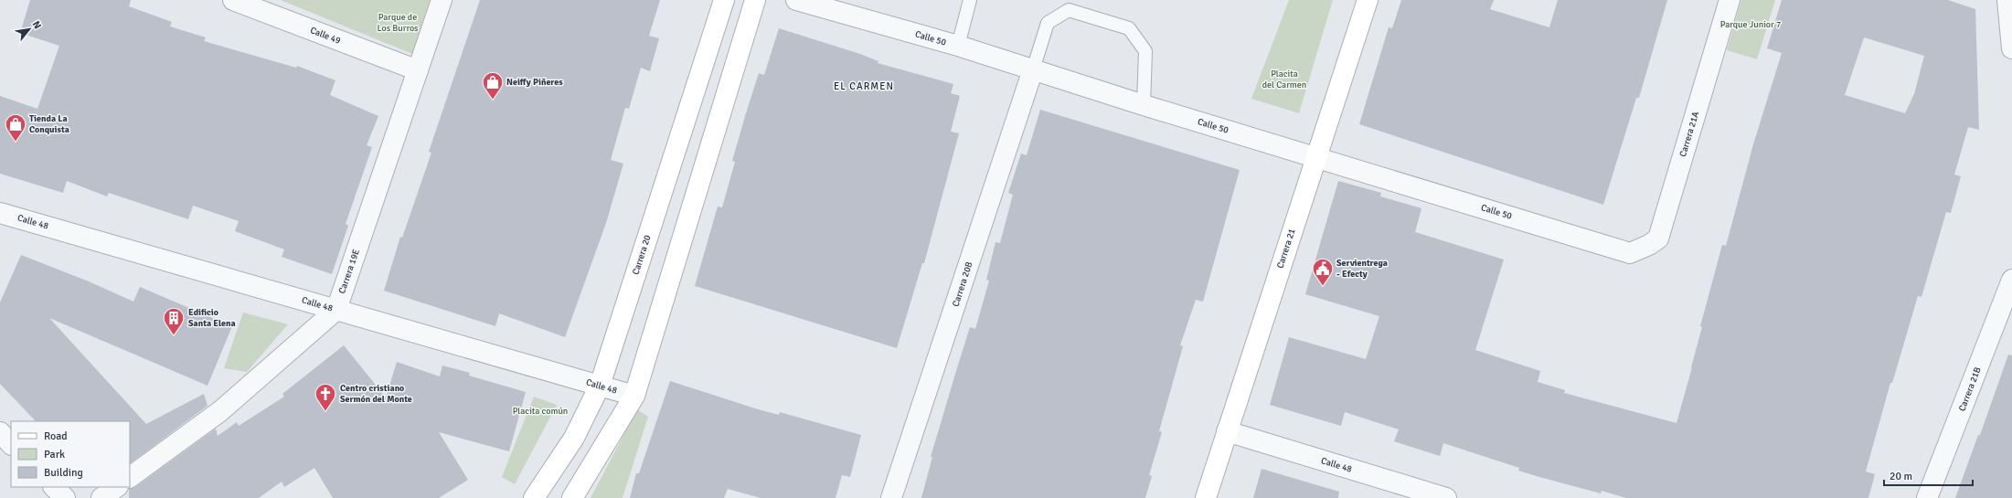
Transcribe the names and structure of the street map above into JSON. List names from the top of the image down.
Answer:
{
  "streets": {
    "street": [
      "Calle 49",
      "Calle 50",
      "Carrera 21A",
      "Calle 48",
      "Carrera 21",
      "Carrera 20",
      "Carrera 19E",
      "Carrera 20B",
      "Carrera 21B"
    ]
  },
  "crossings": [
    ["Calle 49", "Carrera 19E"],
    ["Calle 50", "Carrera 21A"],
    ["Calle 50", "Carrera 21"],
    ["Calle 50", "Carrera 20B"],
    ["Calle 48", "Carrera 21"],
    ["Calle 48", "Carrera 20"],
    ["Calle 48", "Carrera 19E"]
  ],
  "districts": ["EL CARMEN"],
  "parks": [
    "Parque de Los Burros",
    "Parque Junior 7",
    "Placita del Carmen",
    "Placita común"
  ],
  "places": {
    "shop": ["Neiffy Piñeres", "Tienda La Conquista"],
    "public building": ["Servientrega - Efecty"],
    "building": ["Edificio Santa Elena"],
    "church": ["Centro cristiano Sermón del Monte"]
  },
  "legend": ["Road", "Park", "Building"],
  "scale_bar": "20 m",
  "north": "top right"
}
